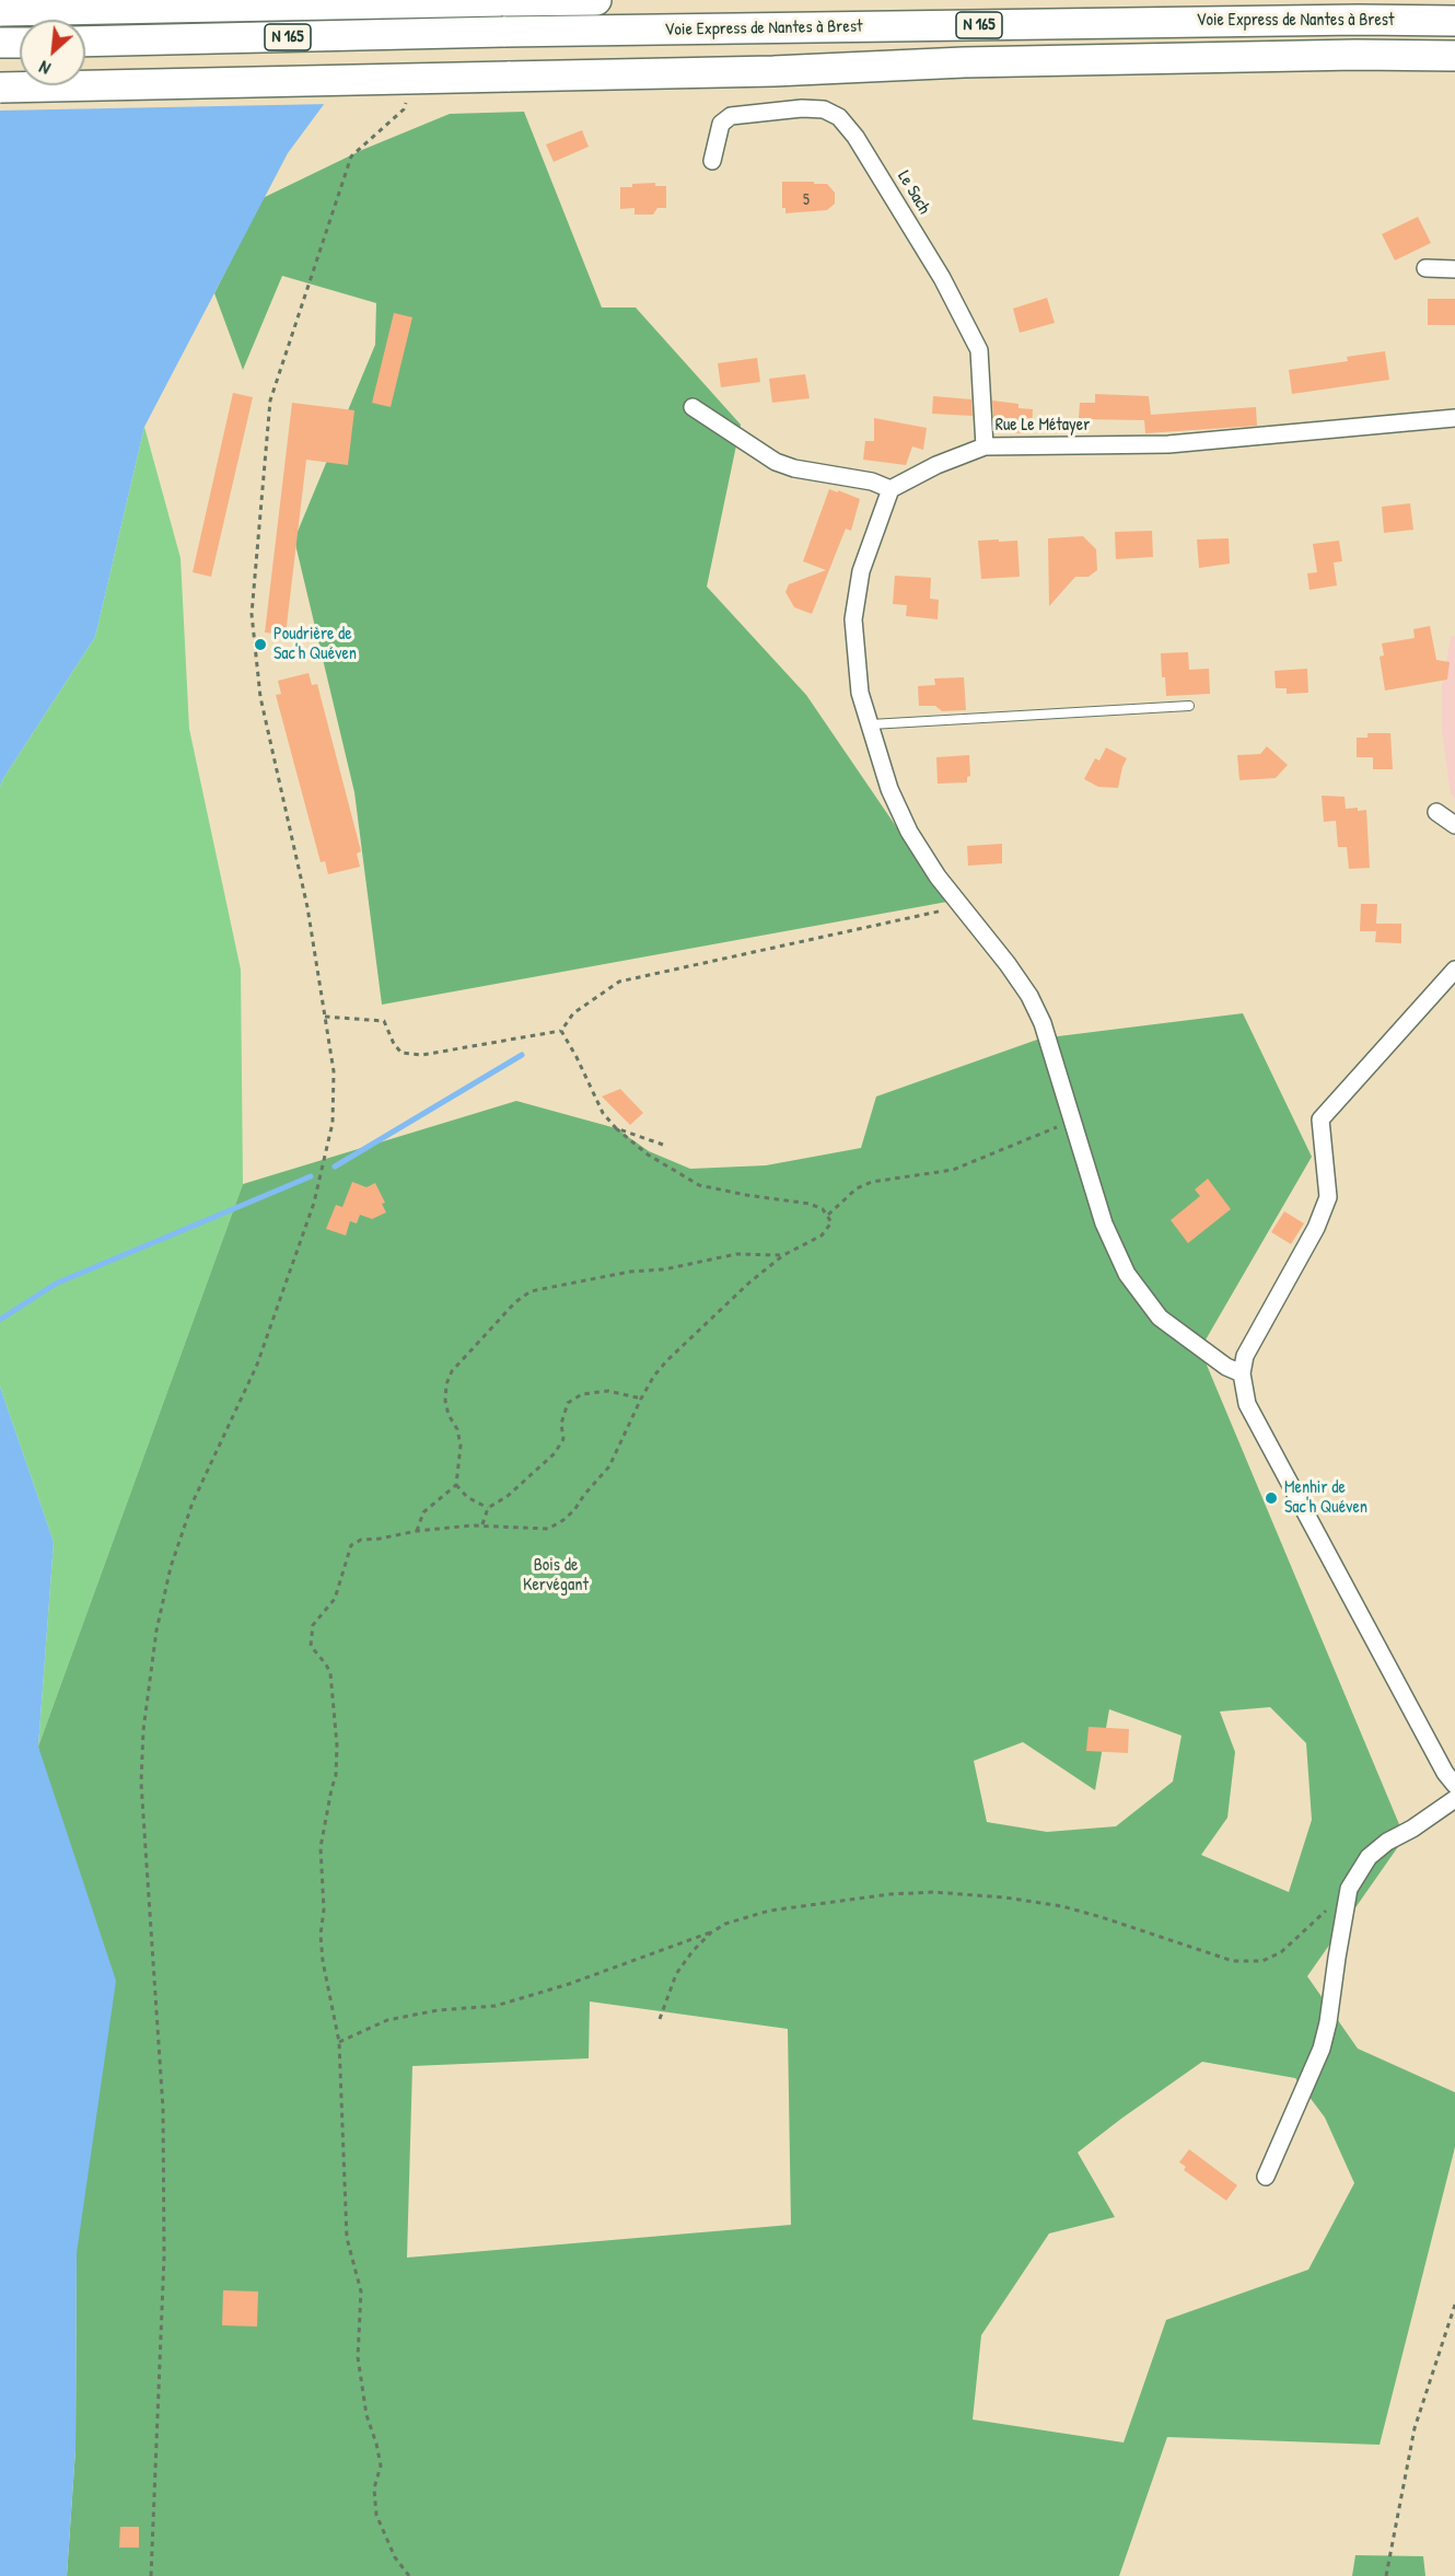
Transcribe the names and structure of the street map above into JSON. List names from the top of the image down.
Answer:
{
  "streets": {
    "highway": ["Voie Express de Nantes à Brest", "N 165"],
    "street": ["Le Sach", "Rue Le Métayer"]
  },
  "crossings": [
    ["Le Sach", "Rue Le Métayer"]
  ],
  "parks": ["Bois de Kervégant"],
  "places": ["Poudrière de Sac'h Quéven", "Menhir de Sac'h Quéven"],
  "house_numbers": ["5"],
  "north": "bottom left"
}
